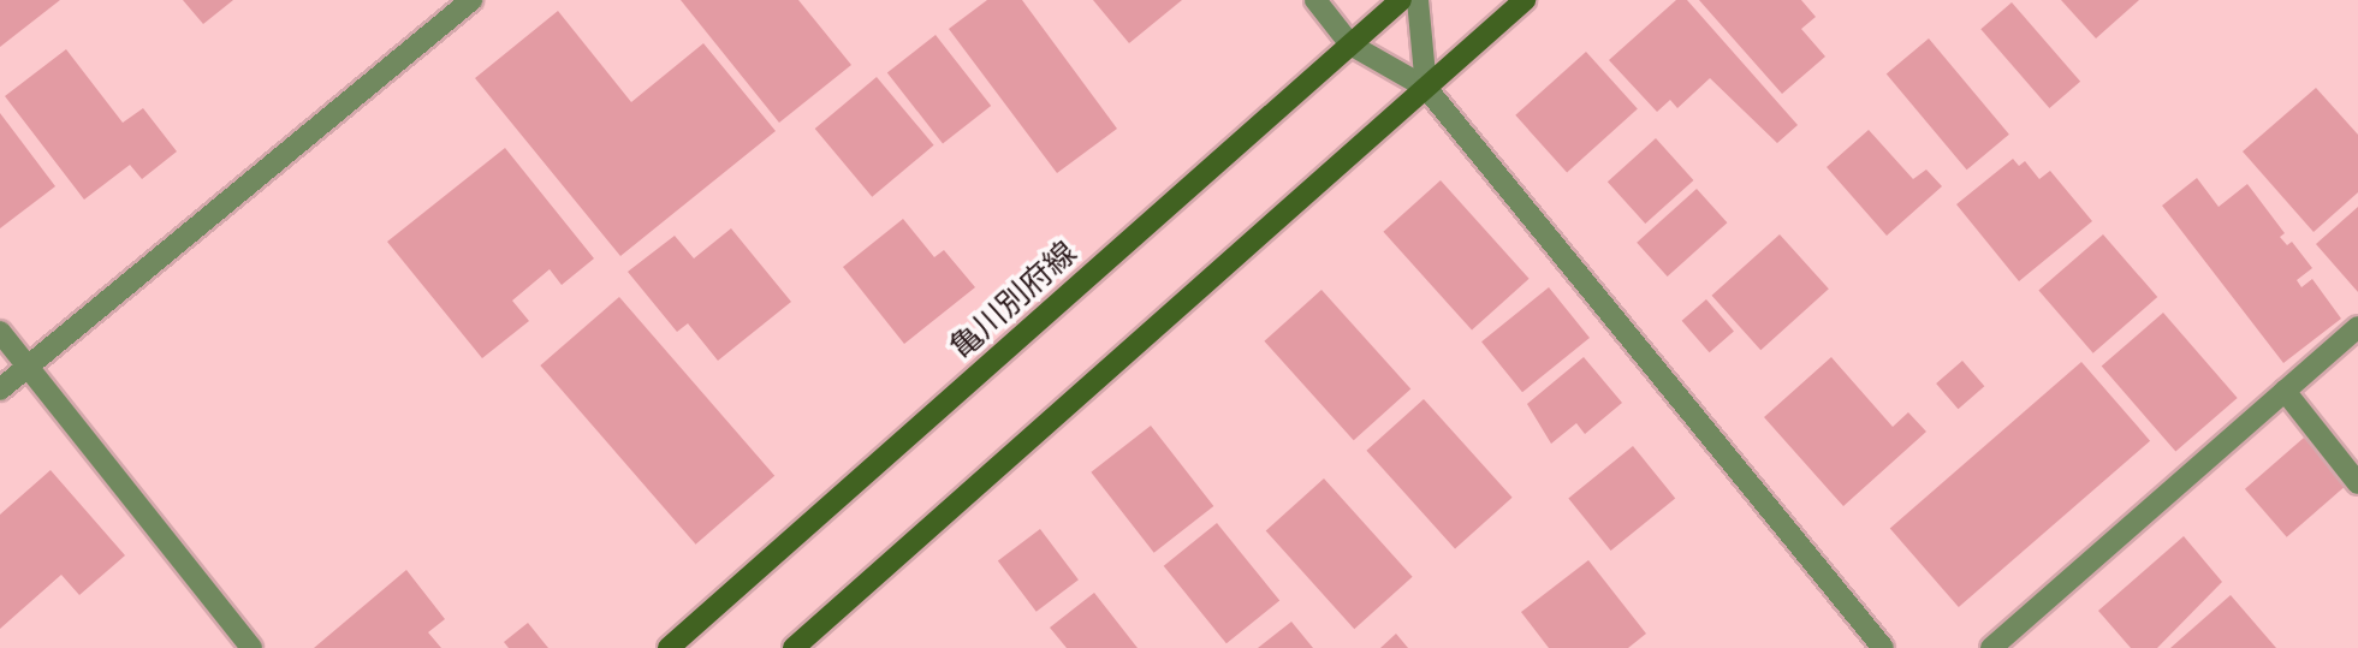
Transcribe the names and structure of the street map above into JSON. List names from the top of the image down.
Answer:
{
  "streets": {
    "main road": ["亀川別府線"]
  }
}
